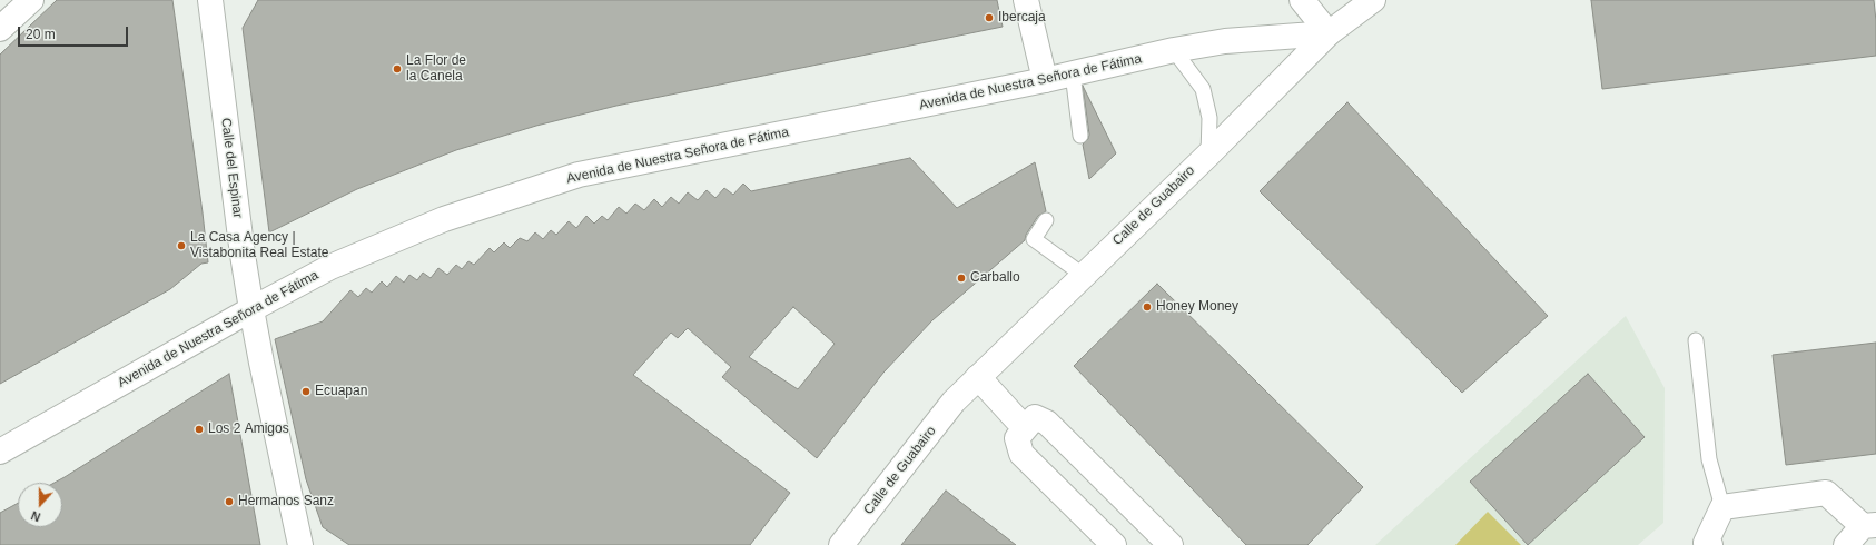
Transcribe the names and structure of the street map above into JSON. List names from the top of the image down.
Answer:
{
  "streets": {
    "street": ["Avenida de Nuestra Señora de Fátima", "Calle del Espinar", "Calle de Guabairo"]
  },
  "crossings": [
    ["Avenida de Nuestra Señora de Fátima", "Calle del Espinar"],
    ["Avenida de Nuestra Señora de Fátima", "Calle de Guabairo"]
  ],
  "places": [
    "Ibercaja",
    "La Flor de la Canela",
    "La Casa Agency | Vistabonita Real Estate",
    "Carballo",
    "Honey Money",
    "Ecuapan",
    "Los 2 Amigos",
    "Hermanos Sanz"
  ],
  "scale_bar": "20 m",
  "north": "bottom"
}
